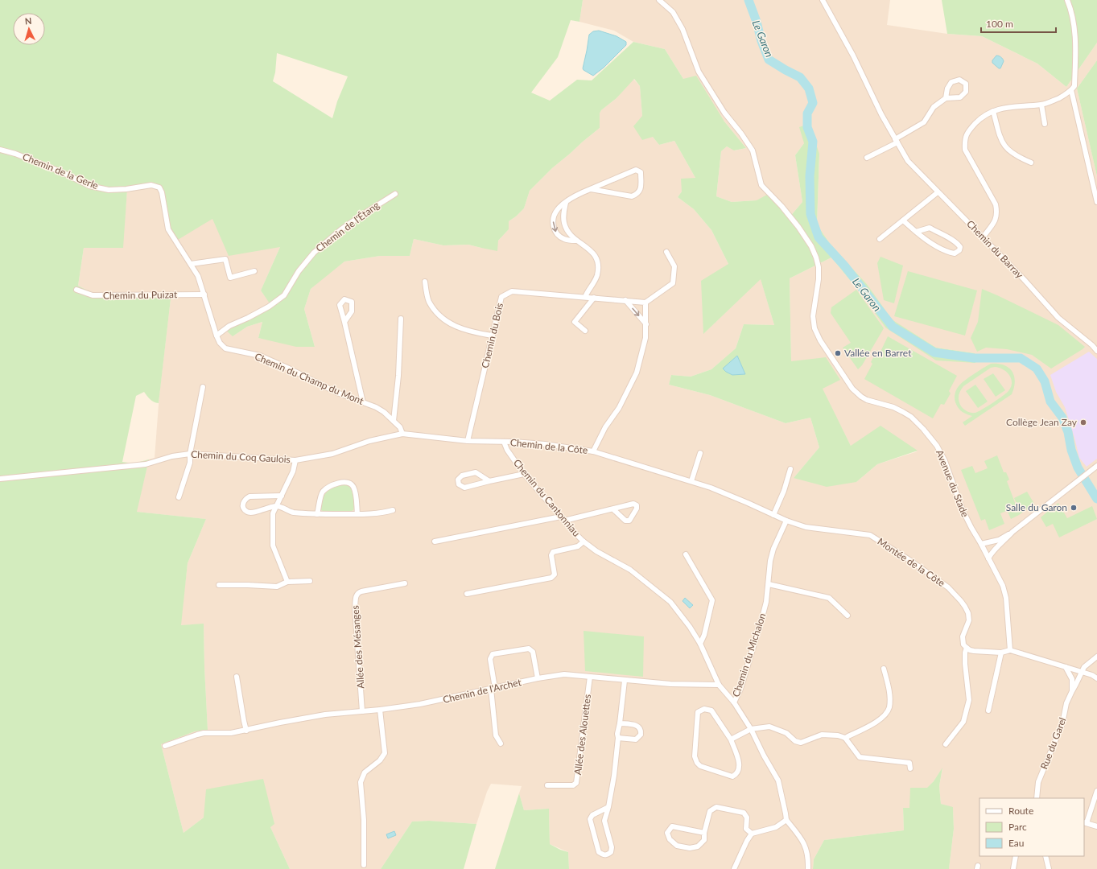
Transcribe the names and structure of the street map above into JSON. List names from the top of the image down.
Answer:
{
  "streets": {
    "street": [
      "Chemin de la Gerle",
      "Chemin de l'Étang",
      "Chemin du Barray",
      "Chemin du Puizat",
      "Chemin du Bois",
      "Chemin du Champ du Mont",
      "Chemin de la Côte",
      "Chemin du Coq Gaulois",
      "Avenue du Stade",
      "Chemin du Cantonniau",
      "Montée de la Côte",
      "Allée des Mésanges",
      "Chemin du Michalon",
      "Chemin de l'Archet",
      "Allée des Alouettes",
      "Rue du Garel"
    ]
  },
  "crossings": [
    ["Chemin de la Gerle", "Chemin du Champ du Mont"],
    ["Chemin de l'Étang", "Chemin du Champ du Mont"],
    ["Chemin du Puizat", "Chemin du Champ du Mont"],
    ["Chemin du Bois", "Chemin de la Côte"],
    ["Chemin du Champ du Mont", "Chemin de la Côte"],
    ["Chemin du Champ du Mont", "Chemin du Coq Gaulois"],
    ["Chemin de la Côte", "Chemin du Coq Gaulois"],
    ["Chemin de la Côte", "Chemin du Cantonniau"],
    ["Chemin de la Côte", "Montée de la Côte"],
    ["Chemin de la Côte", "Chemin du Michalon"],
    ["Chemin du Cantonniau", "Chemin du Michalon"],
    ["Chemin du Cantonniau", "Chemin de l'Archet"],
    ["Montée de la Côte", "Chemin du Michalon"],
    ["Allée des Mésanges", "Chemin de l'Archet"],
    ["Chemin de l'Archet", "Allée des Alouettes"]
  ],
  "water": ["Le Garon"],
  "places": ["Vallée en Barret", "Collège Jean Zay", "Salle du Garon"],
  "legend": ["Route", "Parc", "Eau"],
  "scale_bar": "100 m",
  "north": "top"
}
